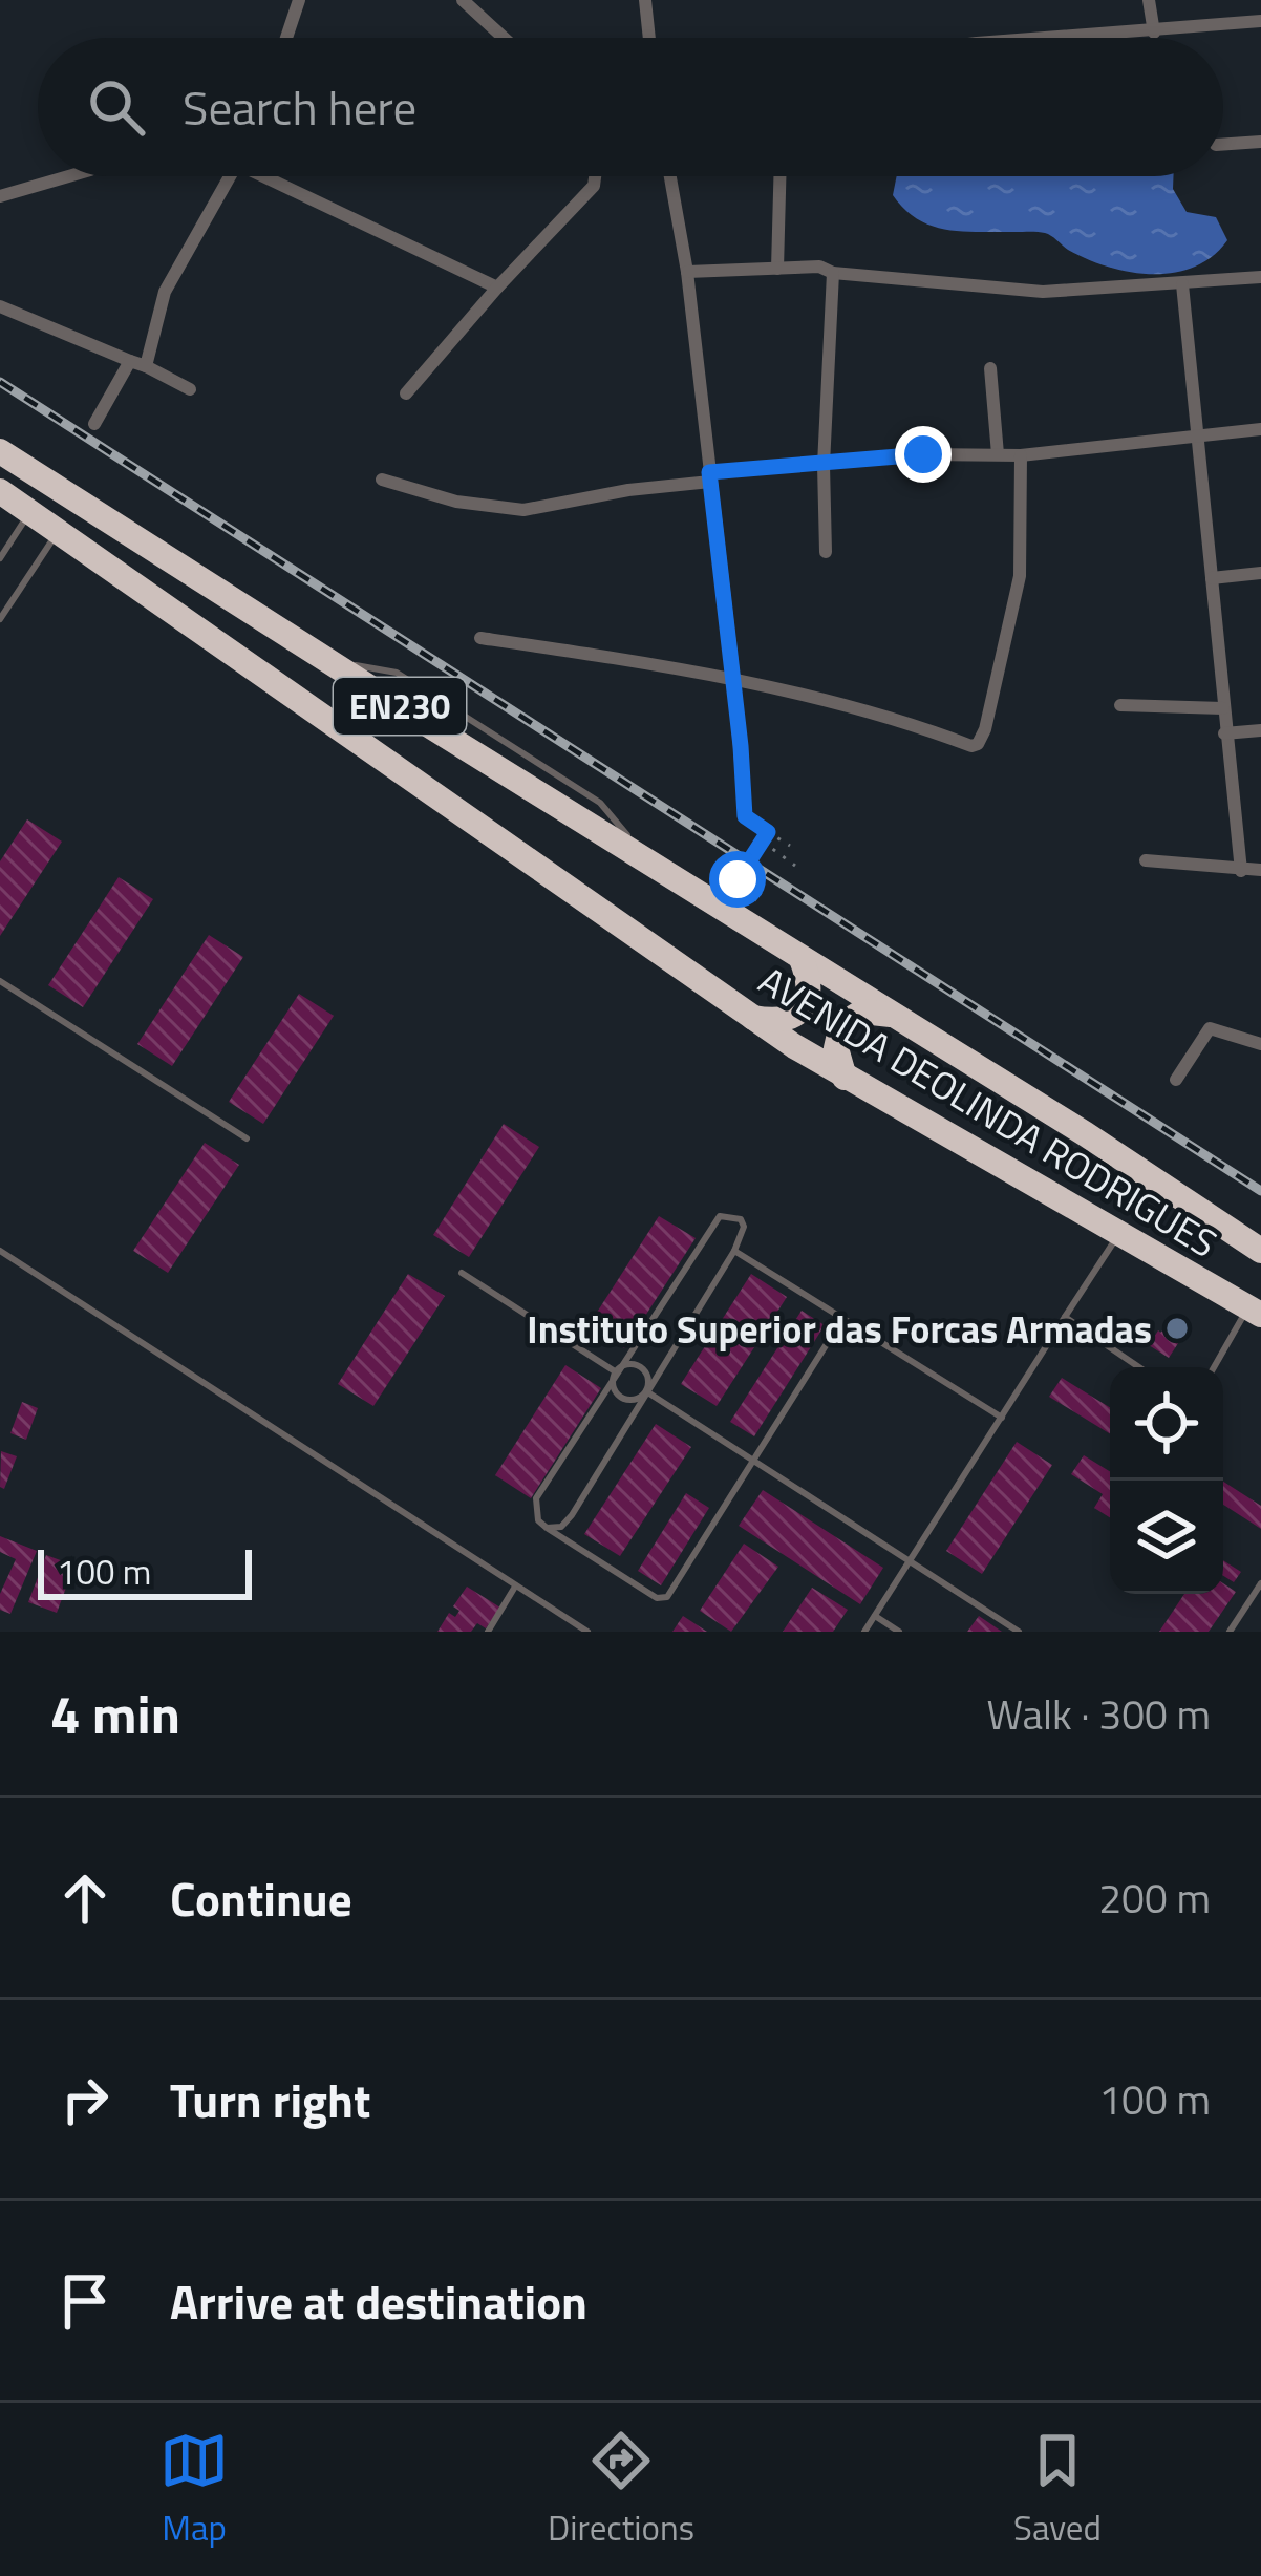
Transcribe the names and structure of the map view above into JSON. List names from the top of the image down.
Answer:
{
  "streets": {
    "highway": ["EN230", "AVENIDA DEOLINDA RODRIGUES"]
  },
  "places": ["Instituto Superior das Forcas Armadas"],
  "scale_bar": "100 m",
  "page": {
    "search": "Search here",
    "scale": "100 m",
    "heading": ["4 min", "Walk · 300 m"],
    "list": [
      ["Continue", "200 m"],
      ["Turn right", "100 m"],
      "Arrive at destination"
    ],
    "nav": ["Map", "Directions", "Saved"]
  }
}
